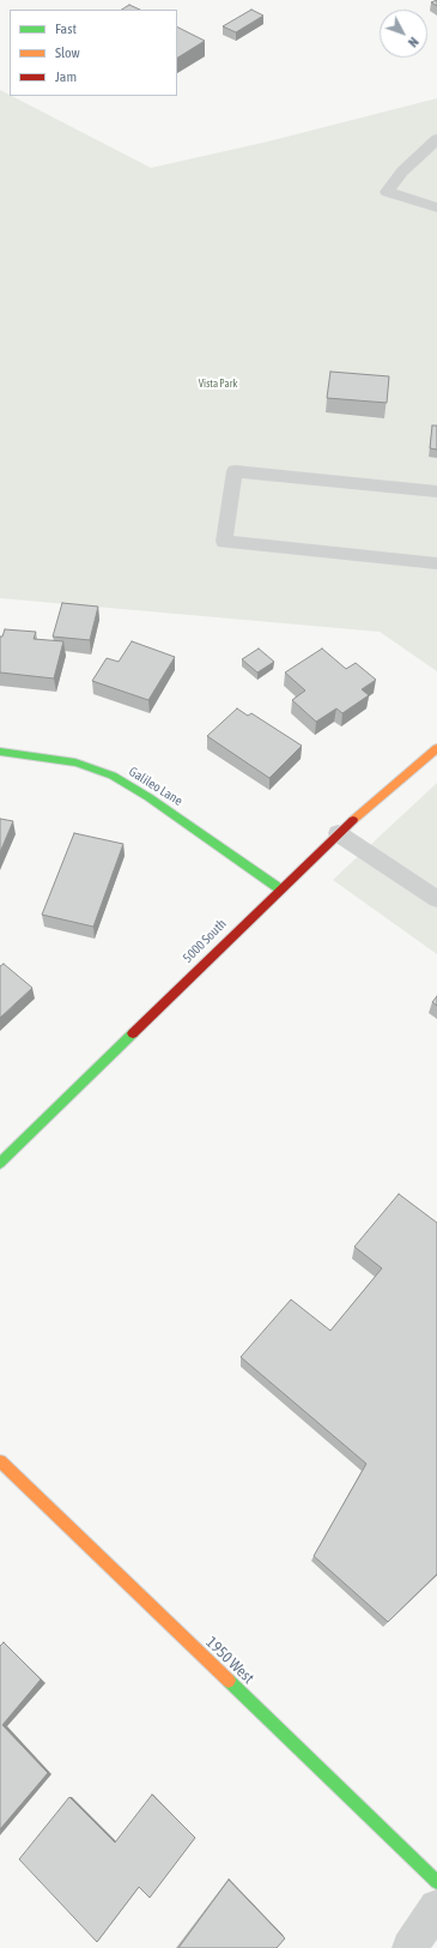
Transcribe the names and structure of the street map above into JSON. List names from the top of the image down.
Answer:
{
  "streets": {
    "street": ["Galileo Lane", "5000 South", "1950 West"]
  },
  "crossings": [
    ["Galileo Lane", "5000 South"]
  ],
  "parks": ["Vista Park"],
  "legend": ["Fast", "Slow", "Jam"],
  "north": "bottom right"
}
